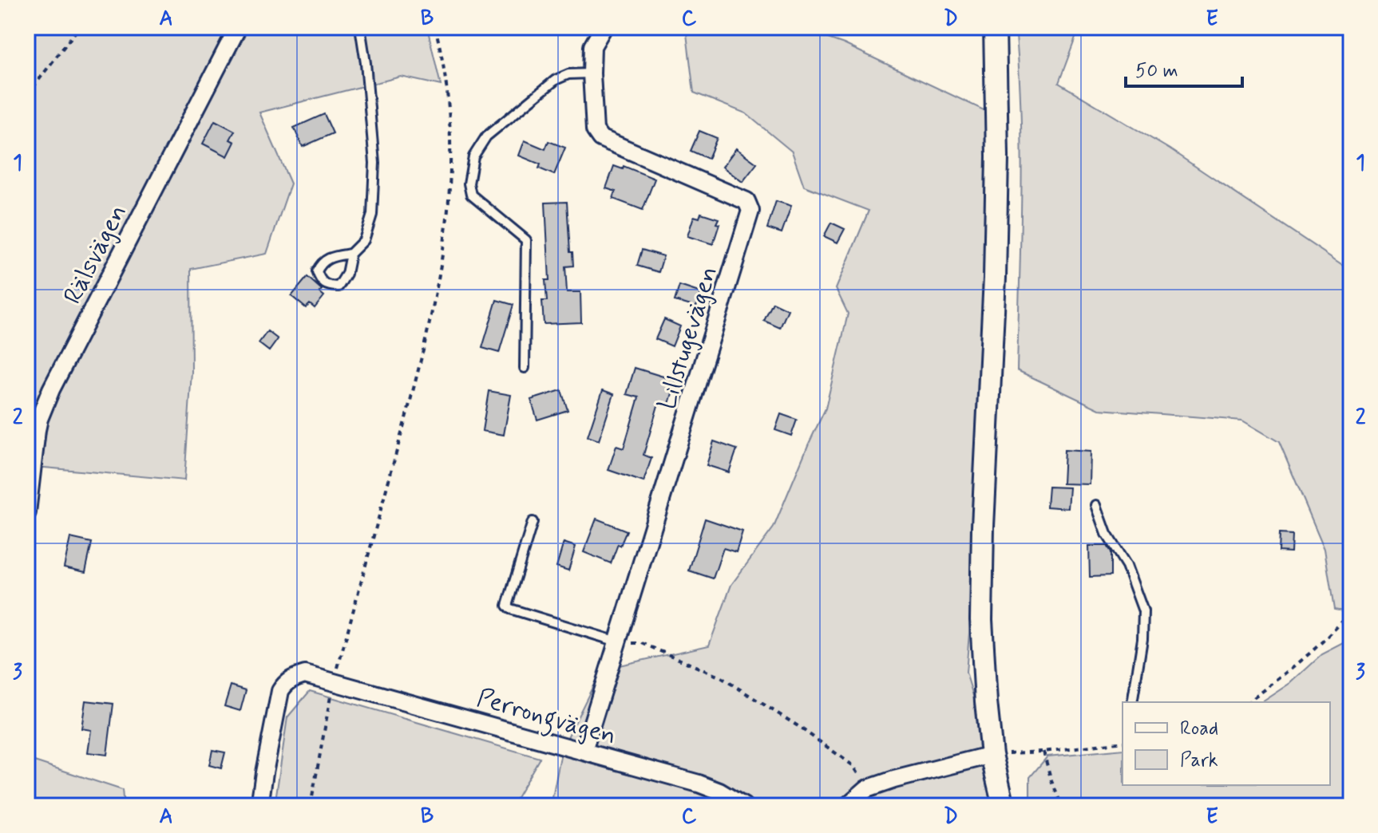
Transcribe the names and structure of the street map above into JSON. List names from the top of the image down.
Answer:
{
  "streets": {
    "street": ["Rälsvägen", "Lillstugevägen", "Perrongvägen"]
  },
  "crossings": [
    ["Lillstugevägen", "Perrongvägen"]
  ],
  "legend": ["Road", "Park"],
  "scale_bar": "50 m",
  "grid": {
    "columns": [
      "A",
      "B",
      "C",
      "D",
      "E"
    ],
    "rows": ["1", "2", "3"]
  }
}
